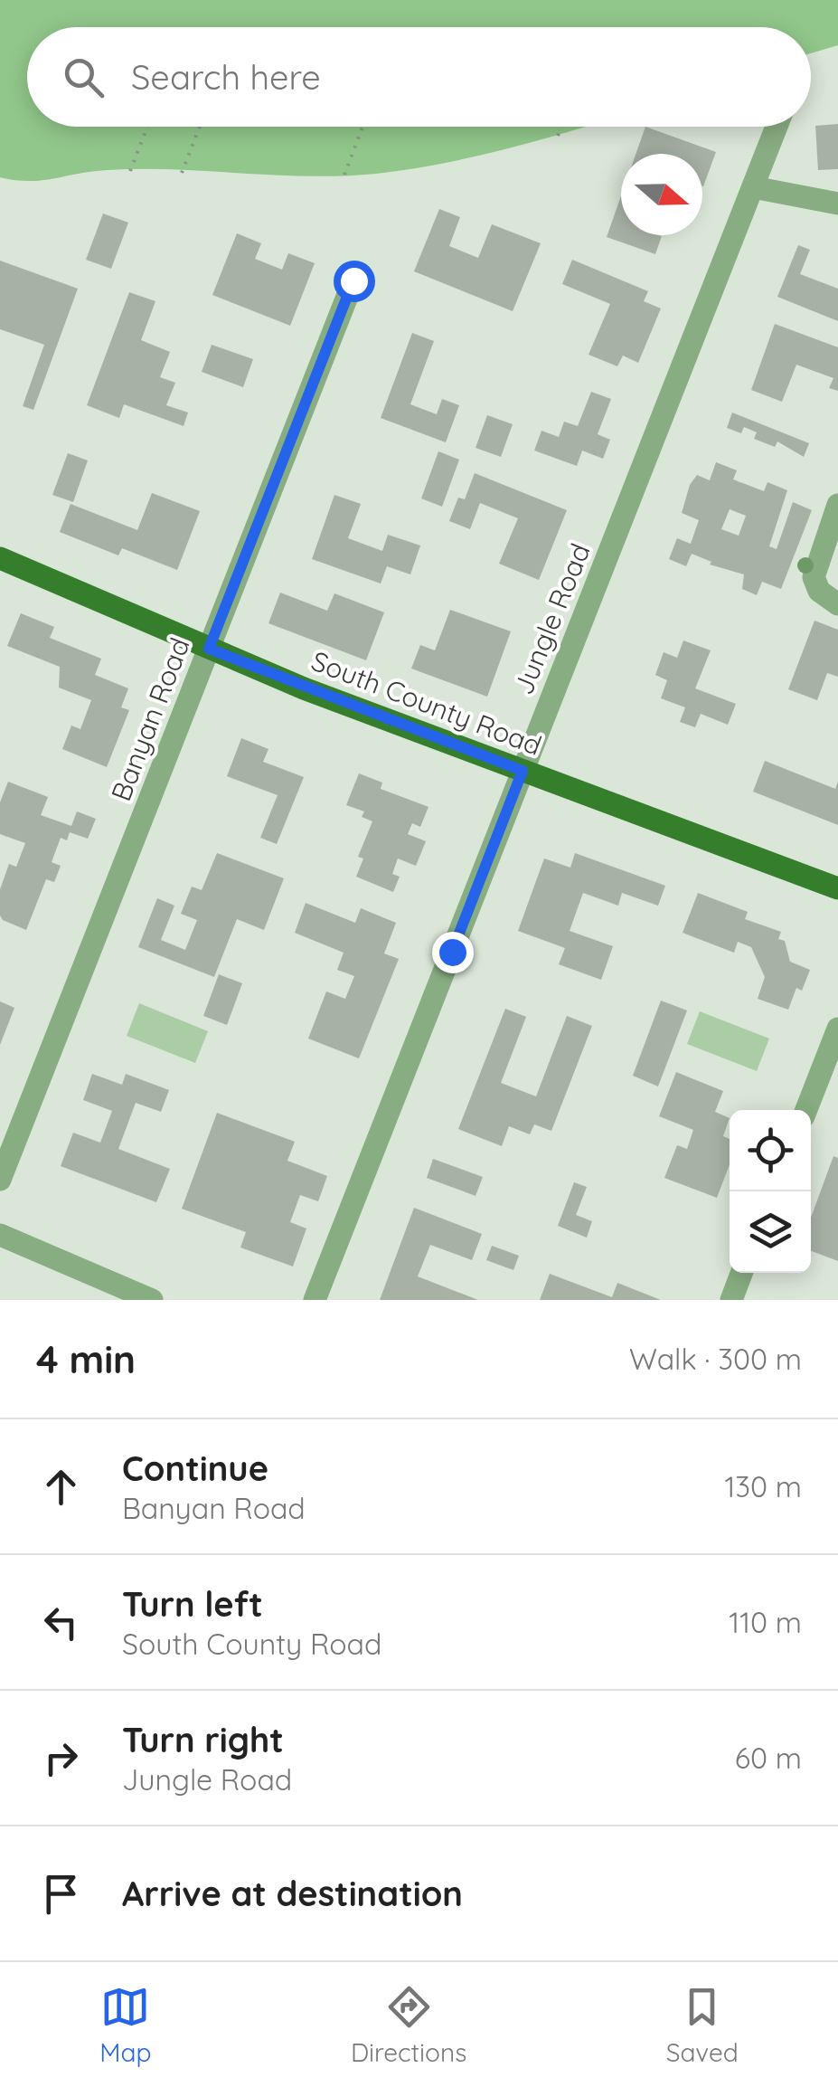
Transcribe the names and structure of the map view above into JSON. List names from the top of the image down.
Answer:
{
  "streets": {
    "main road": ["South County Road"],
    "street": ["Jungle Road", "Banyan Road"]
  },
  "crossings": [
    ["Jungle Road", "South County Road"],
    ["South County Road", "Banyan Road"]
  ],
  "north": "right",
  "page": {
    "search": "Search here",
    "heading": ["4 min", "Walk · 300 m"],
    "list": [
      ["Continue", "Banyan Road", "130 m"],
      ["Turn left", "South County Road", "110 m"],
      ["Turn right", "Jungle Road", "60 m"],
      "Arrive at destination"
    ],
    "nav": ["Map", "Directions", "Saved"]
  }
}
